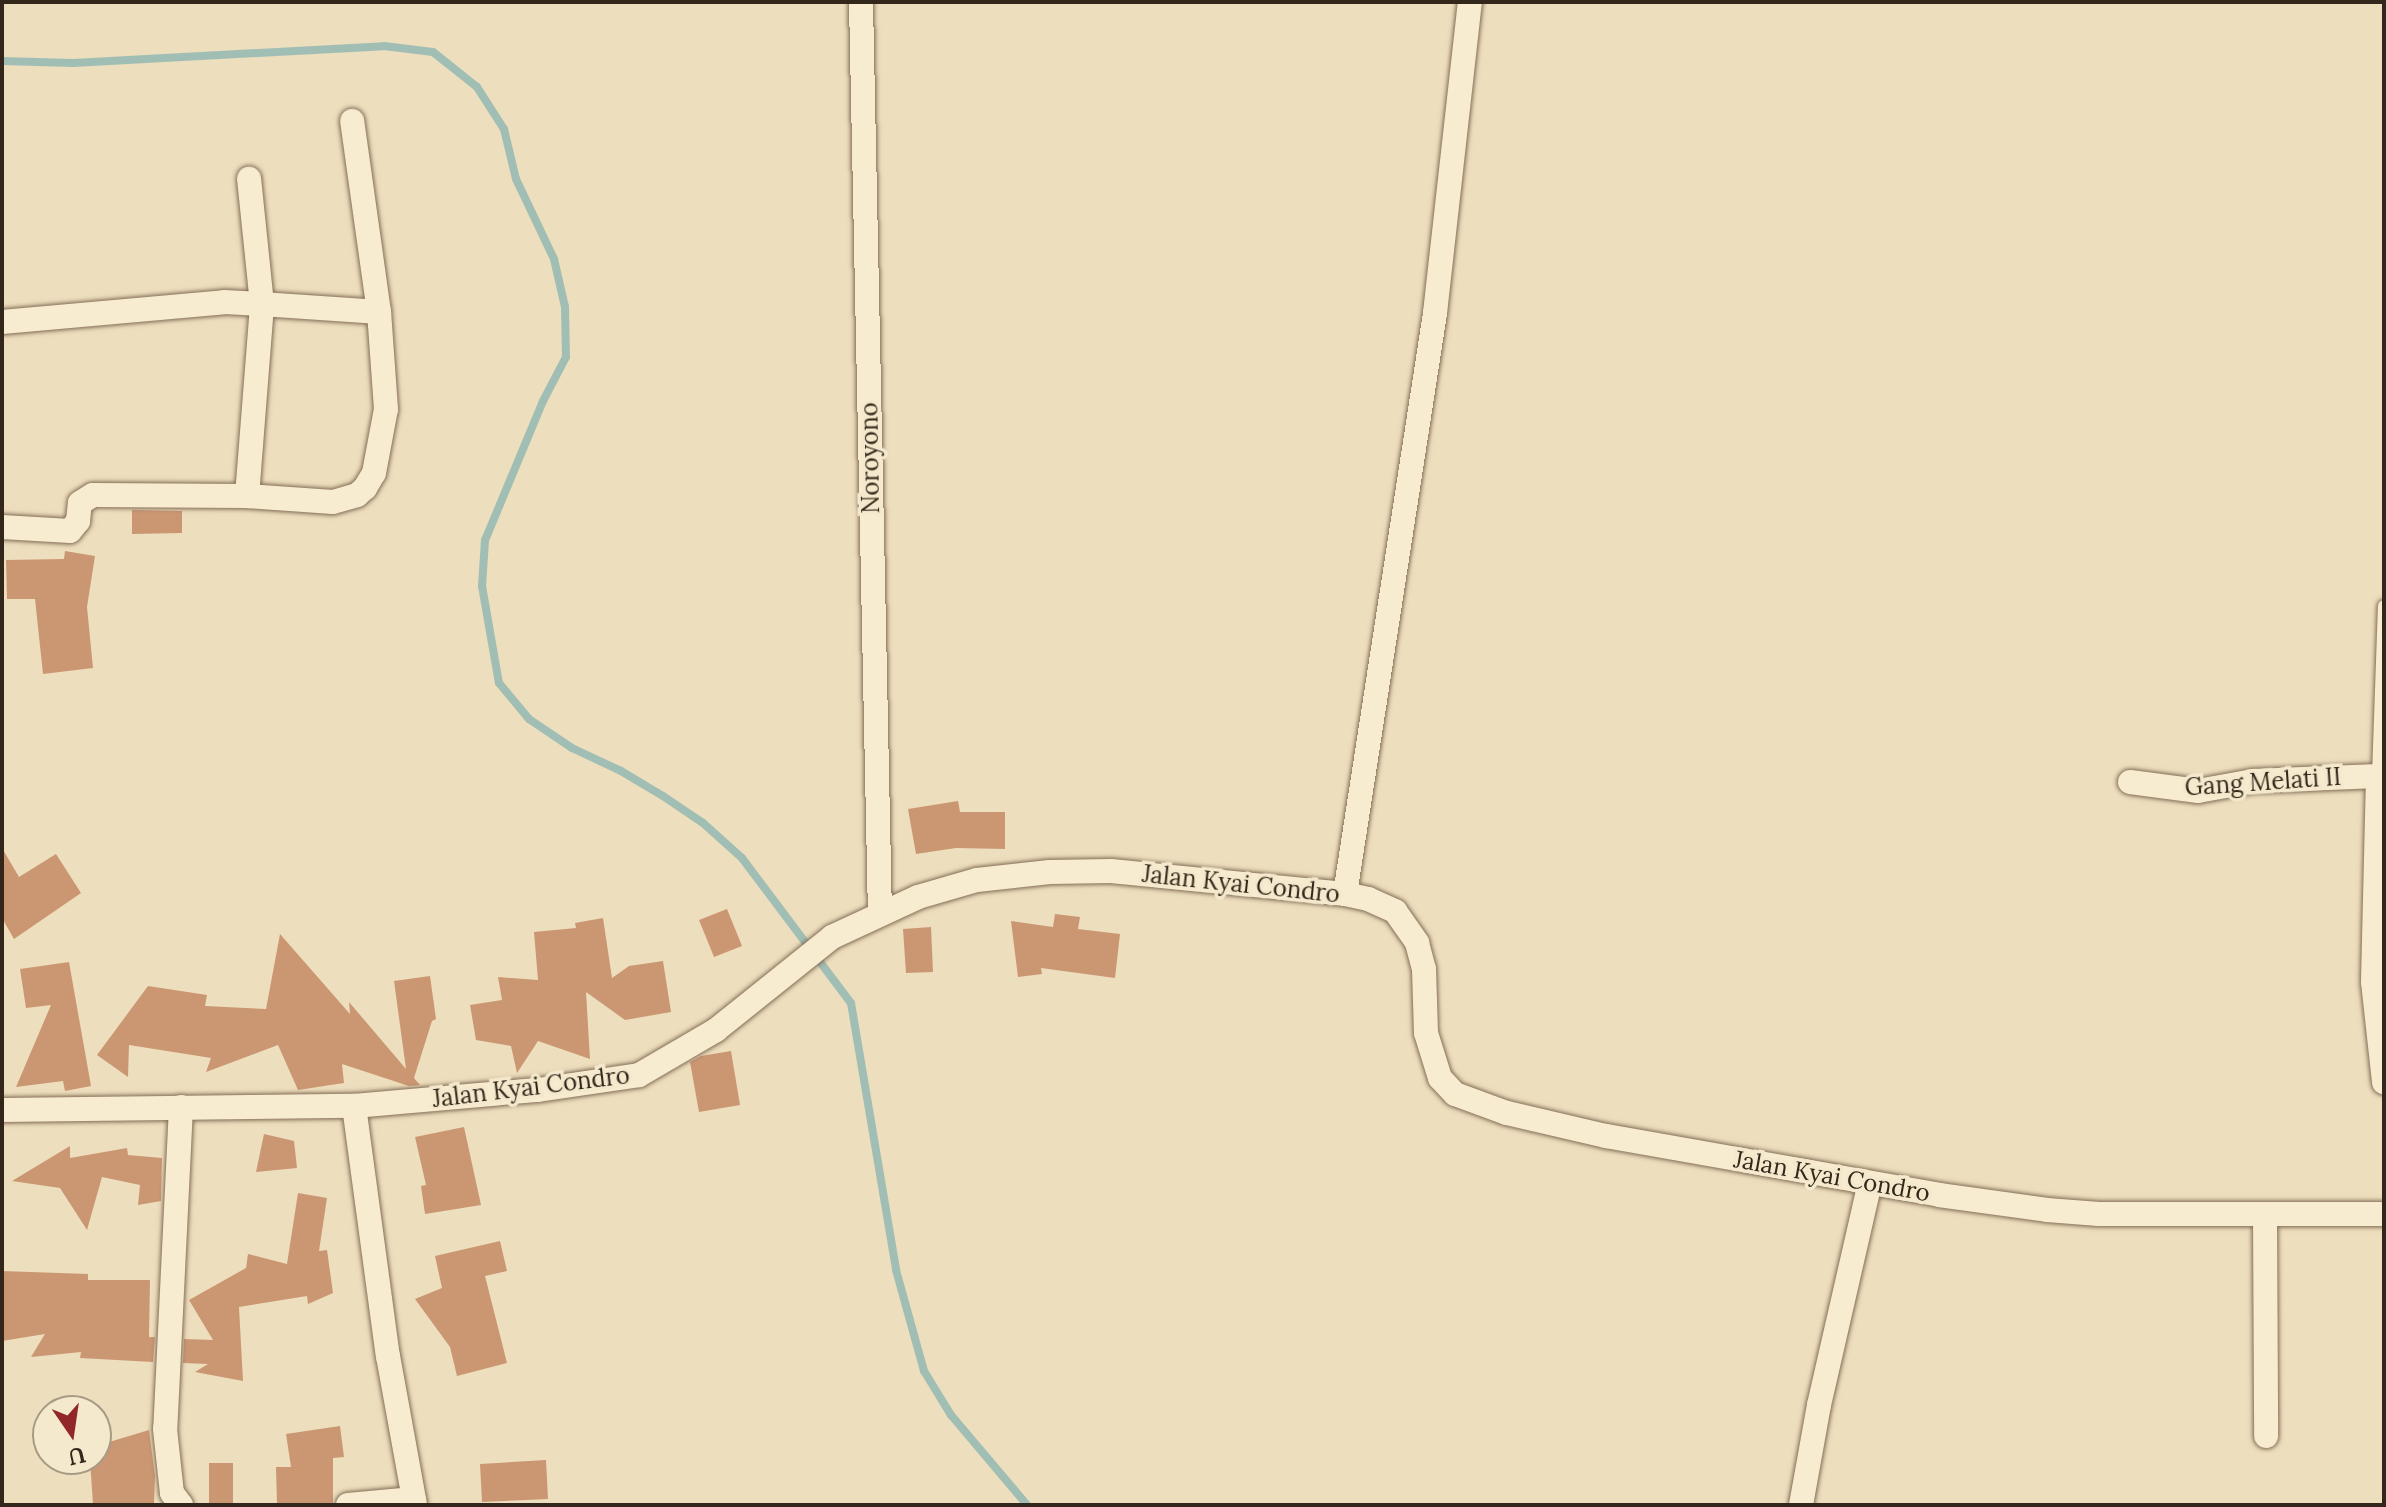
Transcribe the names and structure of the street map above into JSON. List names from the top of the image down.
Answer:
{
  "streets": {
    "street": ["Noroyono", "Gang Melati II", "Jalan Kyai Condro"]
  },
  "crossings": [
    ["Noroyono", "Jalan Kyai Condro"]
  ],
  "north": "bottom"
}
